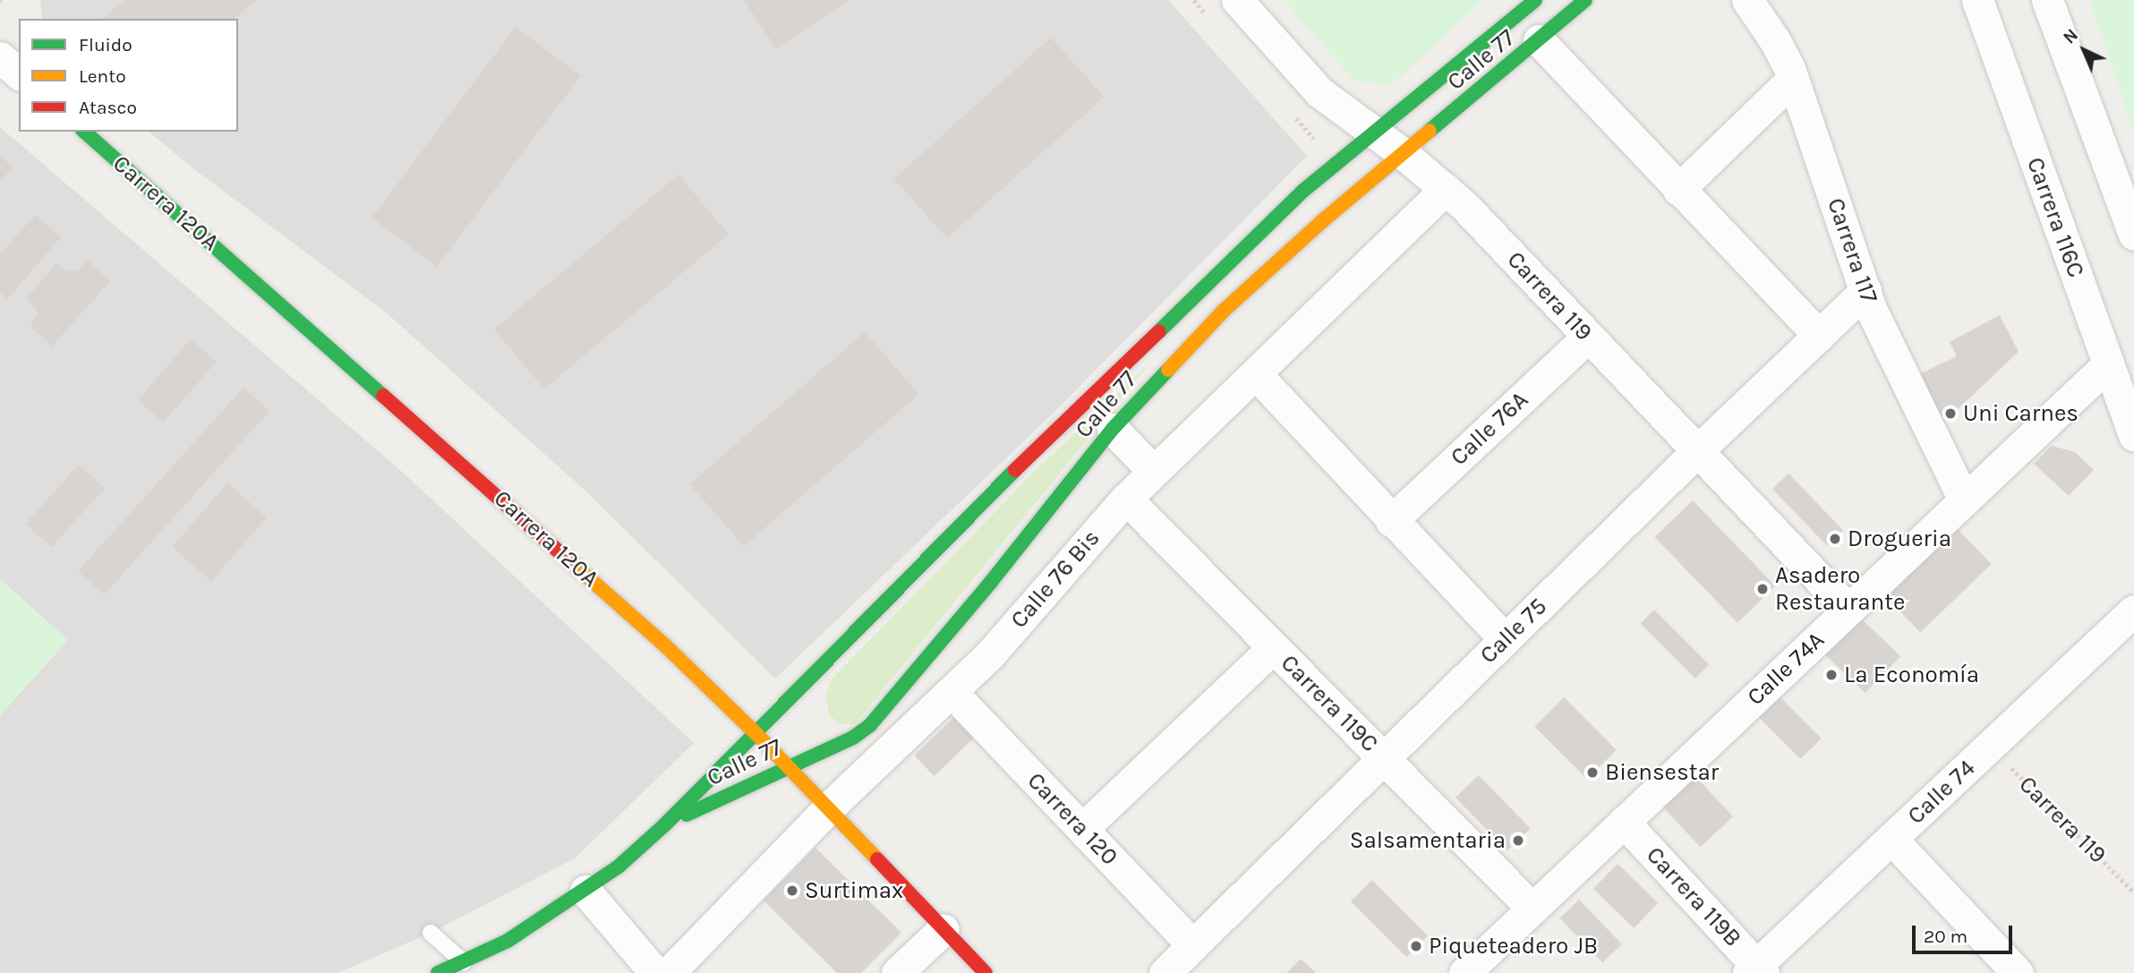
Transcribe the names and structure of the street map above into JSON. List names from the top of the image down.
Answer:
{
  "streets": {
    "street": [
      "Calle 77",
      "Carrera 120A",
      "Carrera 116C",
      "Carrera 117",
      "Carrera 119",
      "Calle 76A",
      "Calle 76 Bis",
      "Calle 75",
      "Calle 74A",
      "Carrera 119C",
      "Calle 74",
      "Carrera 120",
      "Carrera 119B"
    ]
  },
  "crossings": [
    ["Calle 77", "Carrera 120A"],
    ["Calle 77", "Carrera 119"],
    ["Carrera 120A", "Calle 76 Bis"],
    ["Carrera 116C", "Calle 74A"],
    ["Carrera 117", "Calle 75"],
    ["Carrera 117", "Calle 74A"],
    ["Carrera 119", "Calle 76A"],
    ["Carrera 119", "Calle 76 Bis"],
    ["Carrera 119", "Calle 75"],
    ["Carrera 119", "Calle 74A"],
    ["Carrera 119", "Calle 74"],
    ["Calle 76 Bis", "Carrera 119C"],
    ["Calle 76 Bis", "Carrera 120"],
    ["Calle 75", "Carrera 119C"],
    ["Calle 75", "Carrera 120"],
    ["Calle 74A", "Carrera 119C"],
    ["Calle 74A", "Carrera 119B"],
    ["Calle 74", "Carrera 119B"]
  ],
  "places": [
    "Uni Carnes",
    "Drogueria",
    "Asadero Restaurante",
    "La Economía",
    "Biensestar",
    "Salsamentaria",
    "Surtimax",
    "Piqueteadero JB"
  ],
  "legend": ["Fluido", "Lento", "Atasco"],
  "scale_bar": "20 m",
  "north": "top left"
}
